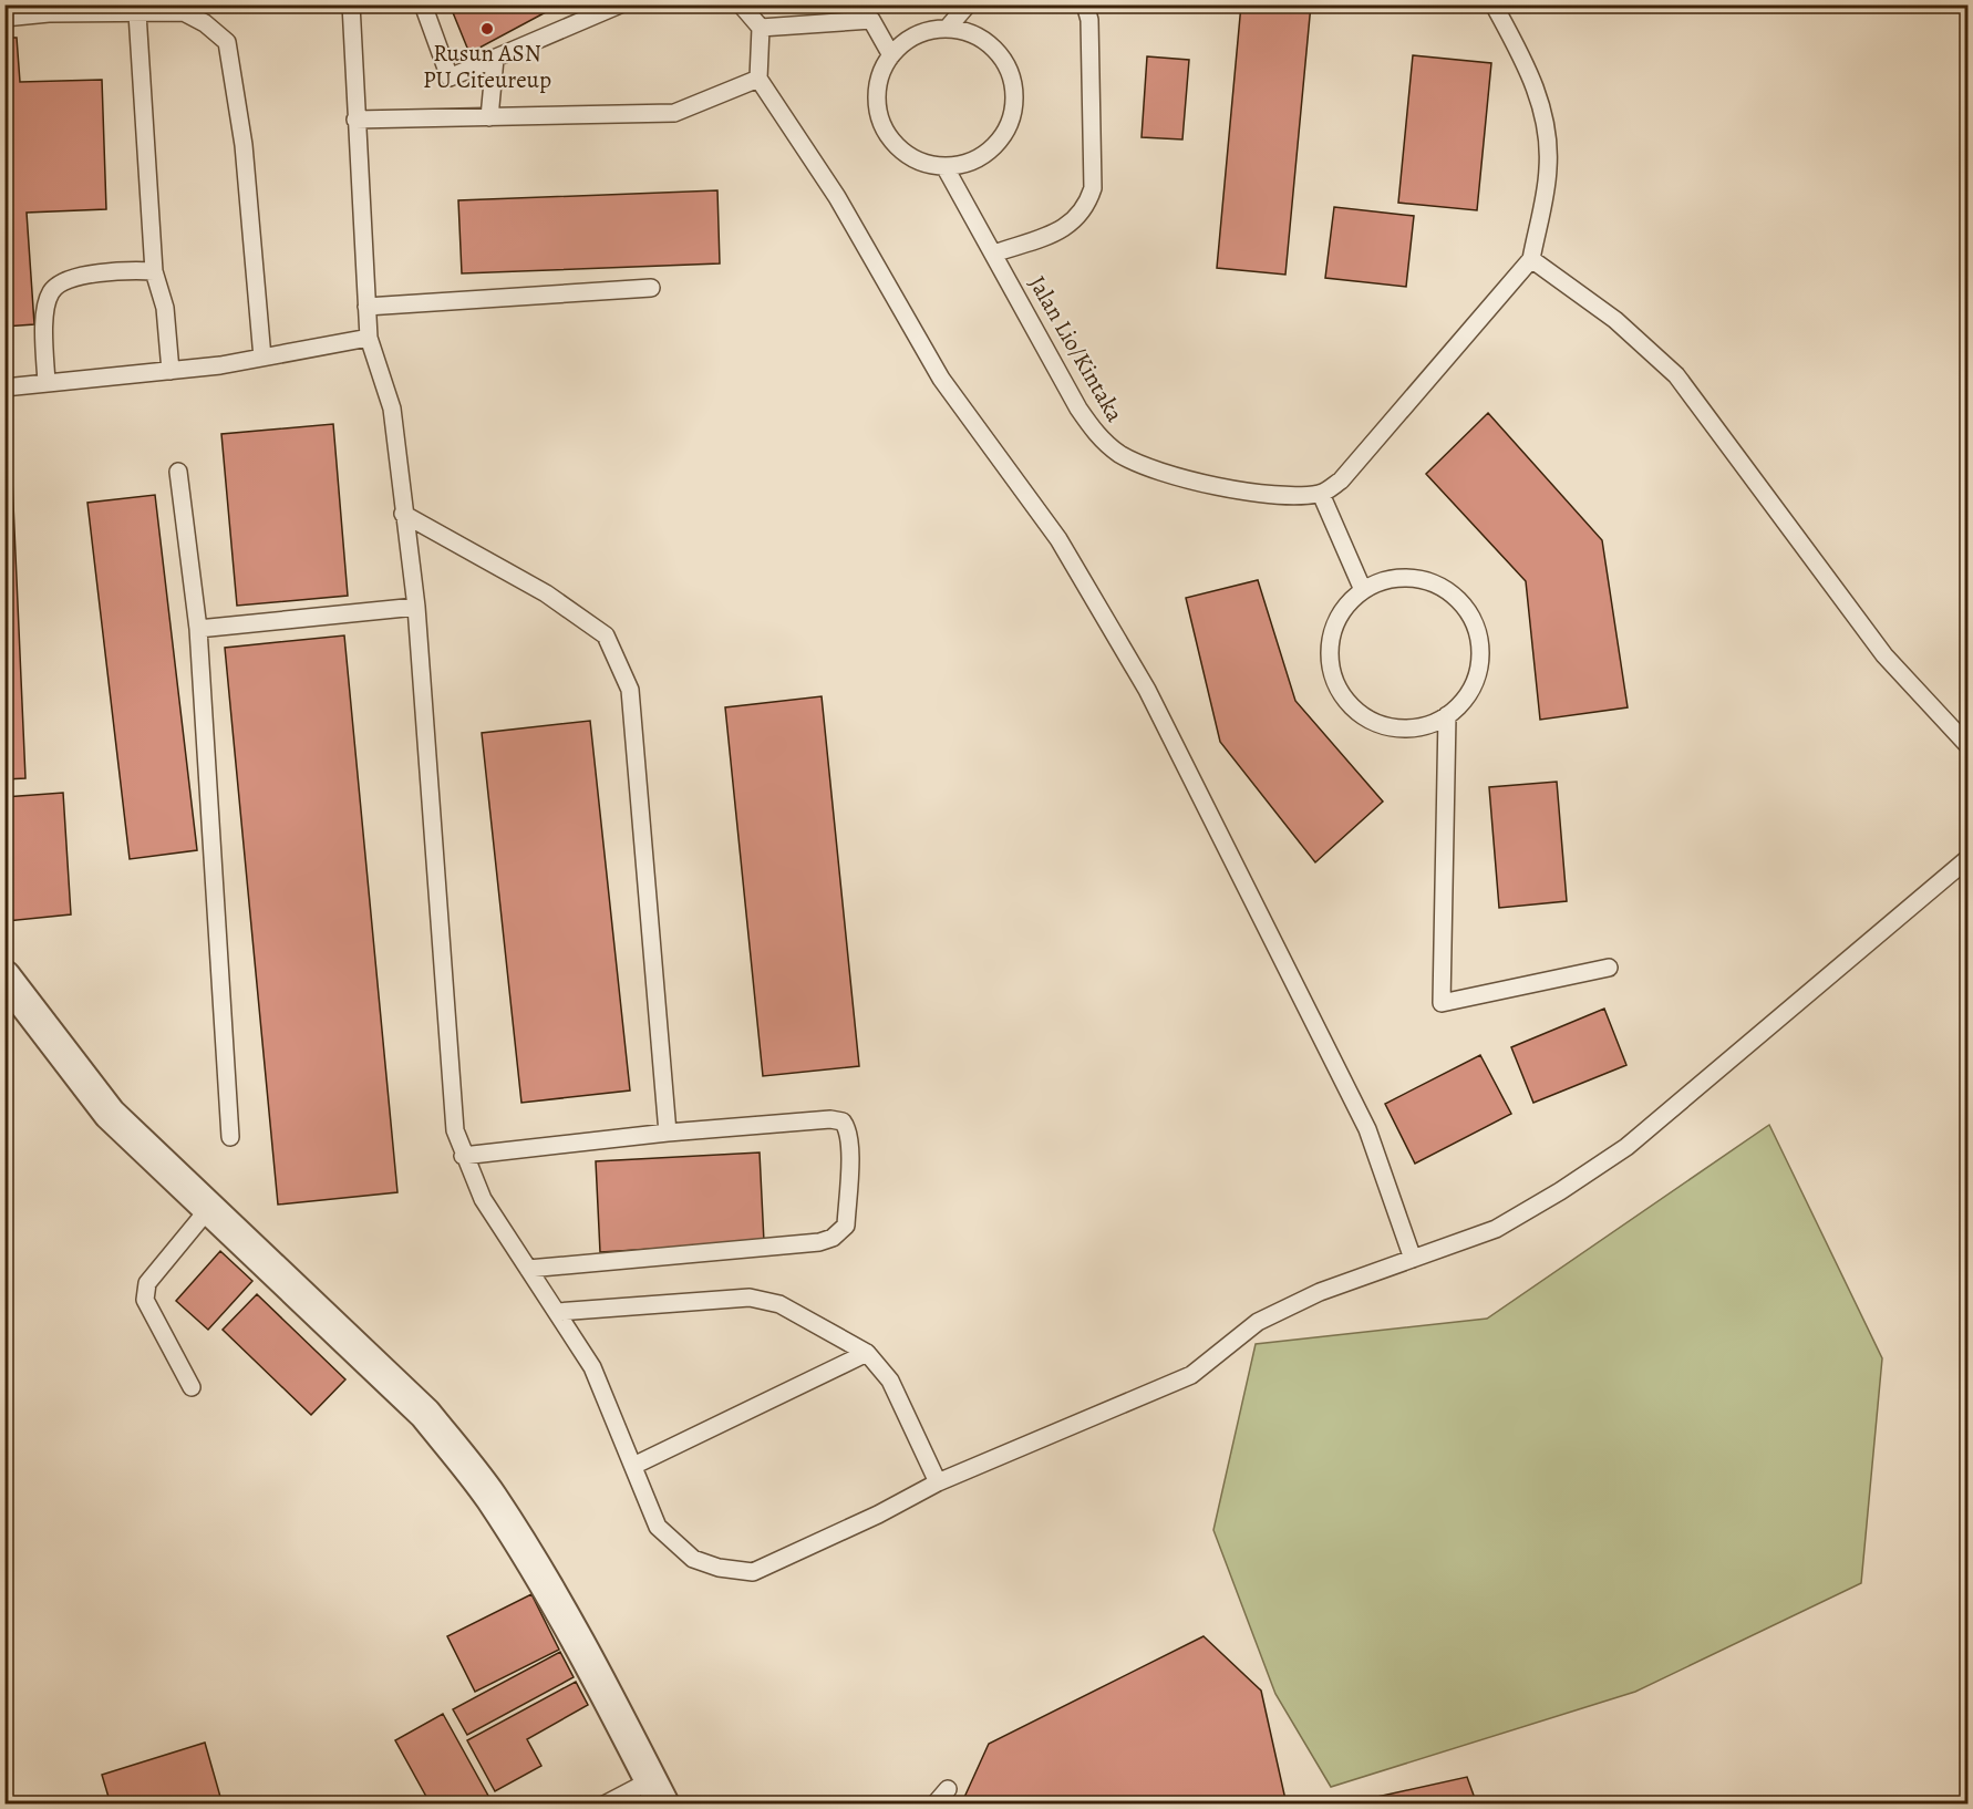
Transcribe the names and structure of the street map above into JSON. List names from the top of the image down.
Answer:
{
  "streets": {
    "lane": ["Jalan Lio/Kintaka"]
  },
  "places": ["Rusun ASN PU Citeureup"]
}
